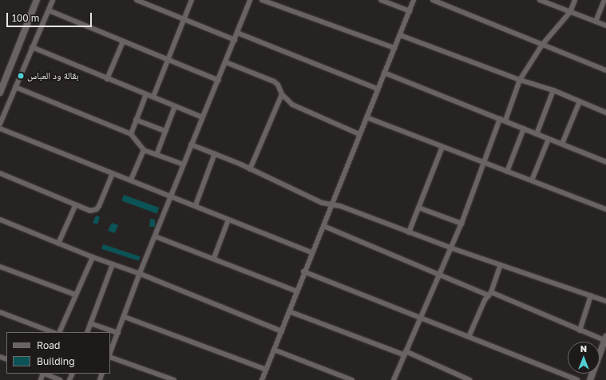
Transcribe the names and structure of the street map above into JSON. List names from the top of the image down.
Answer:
{
  "places": ["بقالة ود العباس"],
  "legend": ["Road", "Building"],
  "scale_bar": "100 m",
  "north": "top"
}
